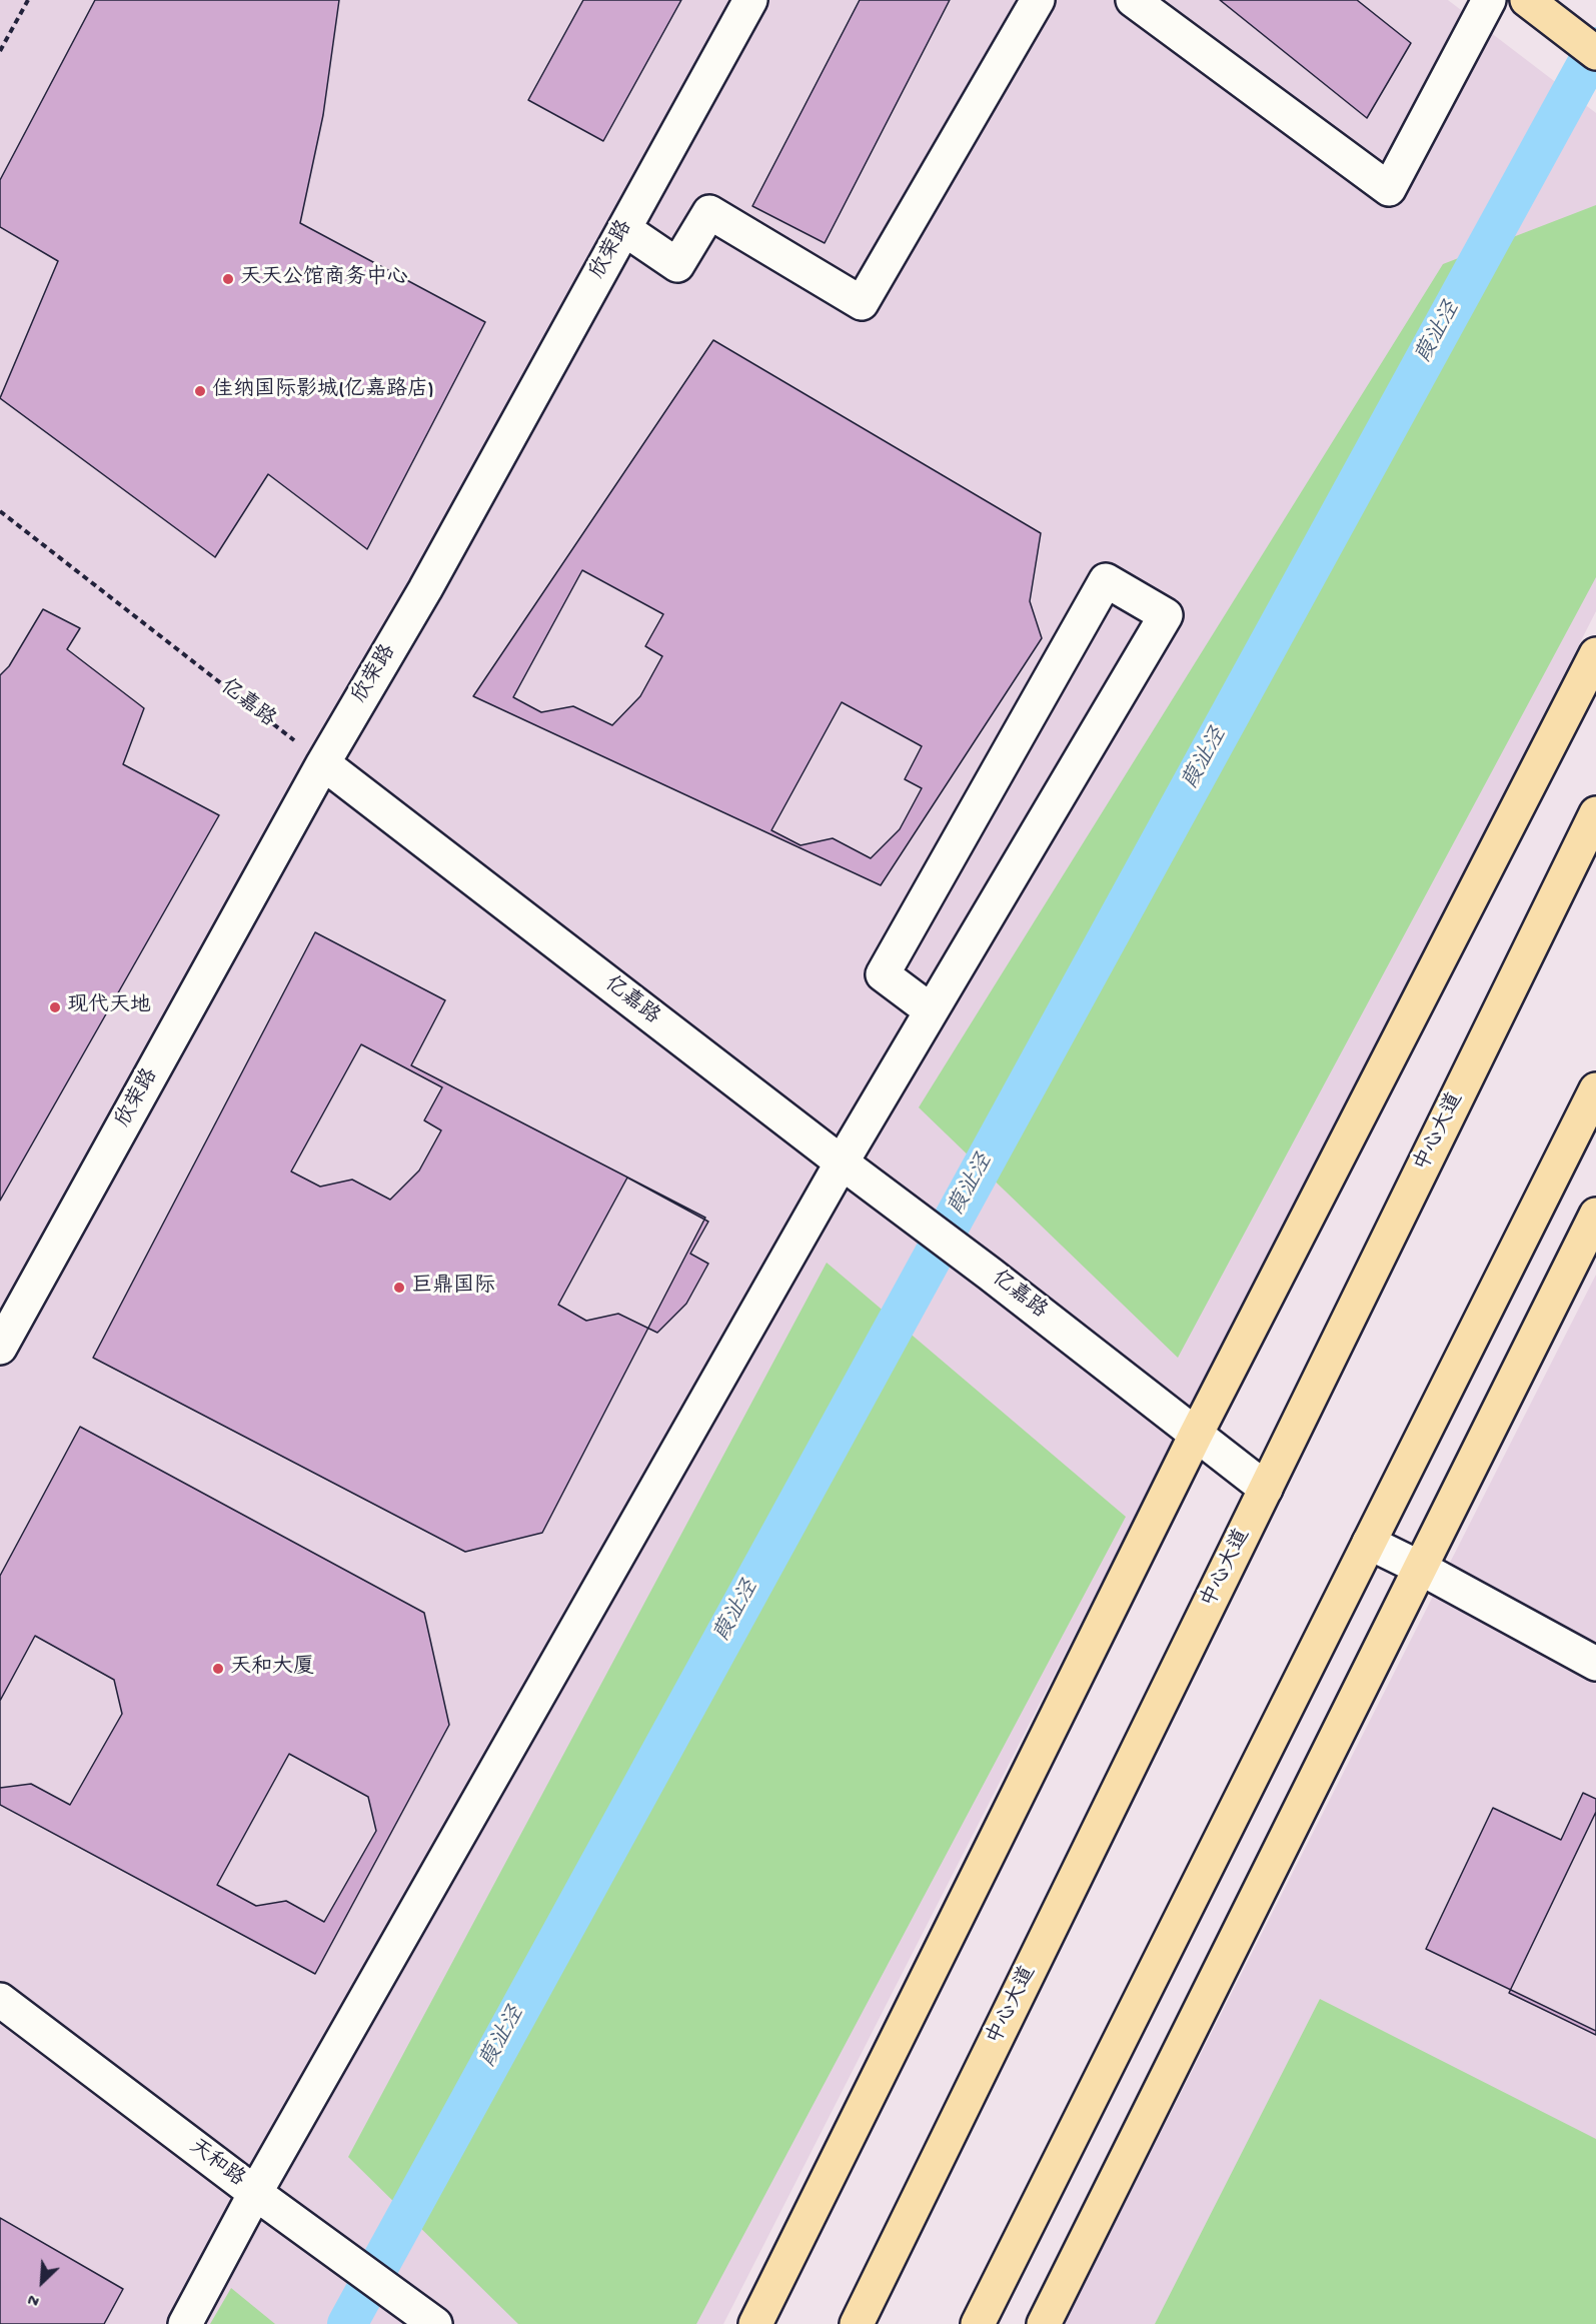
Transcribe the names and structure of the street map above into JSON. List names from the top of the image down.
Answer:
{
  "streets": {
    "main road": ["中心大道"],
    "street": ["欣荣路", "亿嘉路", "天和路"]
  },
  "crossings": [
    ["欣荣路", "亿嘉路"],
    ["亿嘉路", "中心大道"]
  ],
  "water": ["葭沚泾"],
  "places": [
    "天天公馆商务中心",
    "佳纳国际影城(亿嘉路店)",
    "现代天地",
    "巨鼎国际",
    "天和大厦"
  ],
  "north": "bottom left"
}
